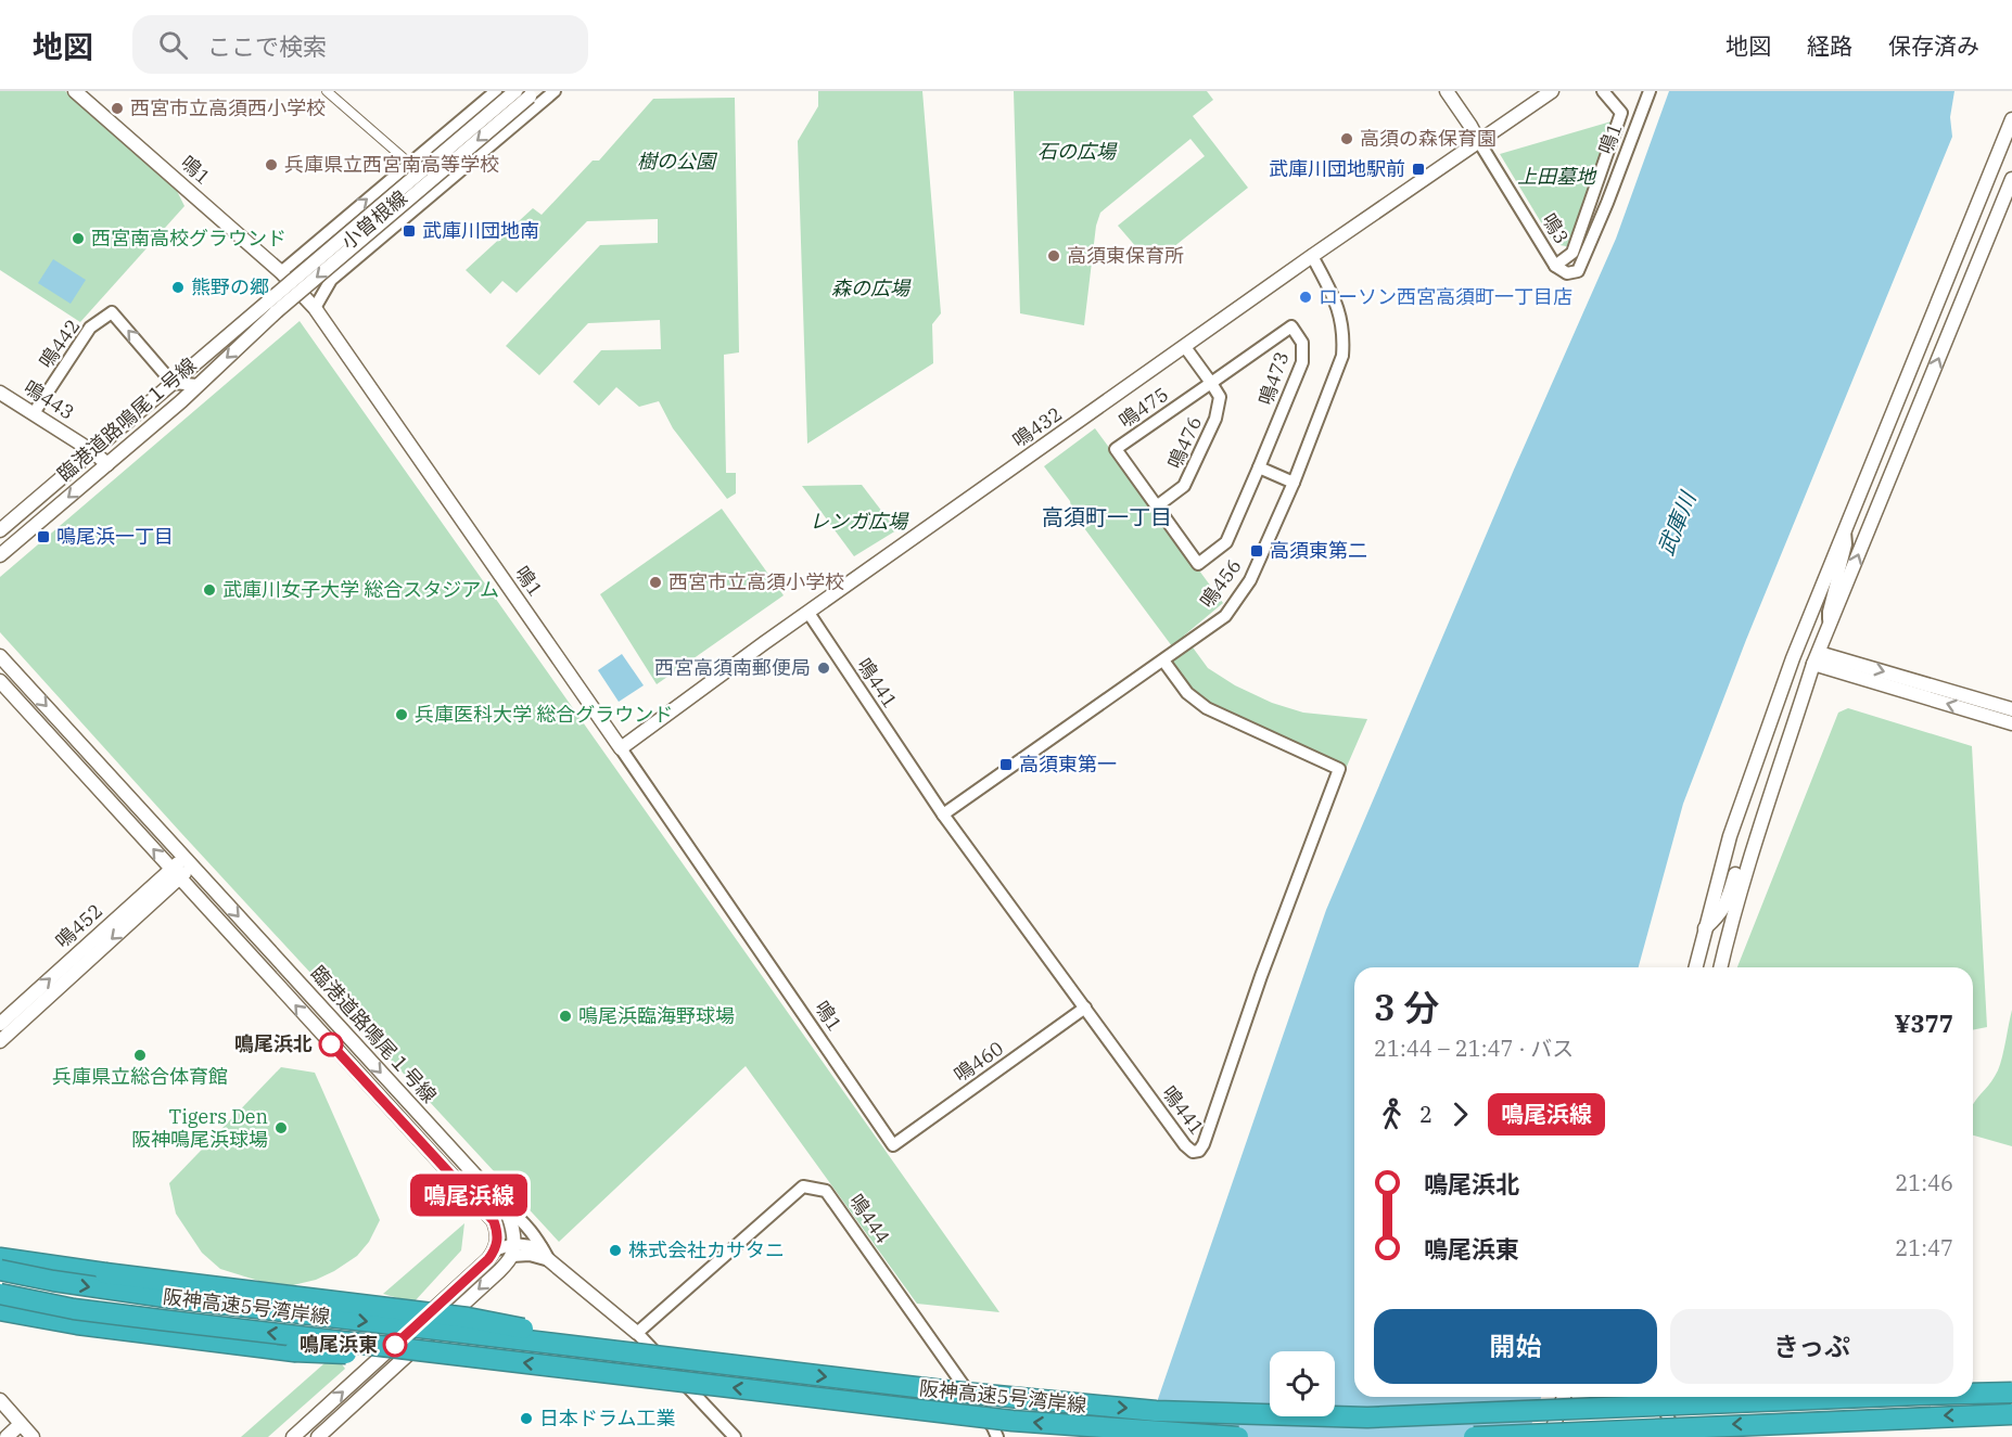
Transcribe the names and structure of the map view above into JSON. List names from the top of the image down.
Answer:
{
  "streets": {
    "highway": ["阪神高速5号湾岸線"],
    "street": [
      "鳴1",
      "小曽根線",
      "鳴3",
      "鳴442",
      "鳴473",
      "鳴443",
      "鳴475",
      "臨港道路鳴尾１号線",
      "鳴432",
      "鳴476",
      "鳴456",
      "鳴441",
      "鳴452",
      "鳴460",
      "鳴444"
    ]
  },
  "crossings": [
    ["鳴1", "小曽根線"],
    ["鳴1", "鳴3"],
    ["鳴1", "鳴432"],
    ["鳴1", "鳴460"],
    ["鳴3", "鳴432"],
    ["鳴442", "鳴443"],
    ["鳴442", "臨港道路鳴尾１号線"],
    ["鳴473", "鳴475"],
    ["鳴473", "鳴476"],
    ["鳴443", "臨港道路鳴尾１号線"],
    ["鳴475", "鳴476"],
    ["臨港道路鳴尾１号線", "鳴452"],
    ["鳴432", "鳴456"],
    ["鳴432", "鳴441"],
    ["鳴456", "鳴441"],
    ["鳴441", "鳴460"]
  ],
  "districts": ["高須町一丁目"],
  "water": ["武庫川"],
  "parks": [
    "石の広場",
    "樹の公園",
    "上田墓地",
    "森の広場",
    "レンガ広場"
  ],
  "places": {
    "other": [
      "西宮市立高須西小学校",
      "高須の森保育園",
      "兵庫県立西宮南高等学校",
      "西宮南高校グラウンド",
      "高須東保育所",
      "熊野の郷",
      "ローソン西宮高須町一丁目店",
      "西宮市立高須小学校",
      "武庫川女子大学 総合スタジアム",
      "西宮高須南郵便局",
      "兵庫医科大学 総合グラウンド",
      "鳴尾浜臨海野球場",
      "鳴尾浜北",
      "兵庫県立総合体育館",
      "Tigers Den 阪神鳴尾浜球場",
      "株式会社カサタニ",
      "鳴尾浜東",
      "日本ドラム工業"
    ],
    "transit": [
      "武庫川団地駅前",
      "武庫川団地南",
      "鳴尾浜一丁目",
      "高須東第二",
      "高須東第一"
    ]
  },
  "lines": ["bus line 鳴尾浜線"],
  "page": {
    "header": "地図",
    "search": "ここで検索",
    "nav": ["地図", "経路", "保存済み"],
    "on_map": "鳴尾浜線",
    "heading": ["3 分", "21:44 – 21:47 · バス", "¥377"],
    "legs": ["2", "鳴尾浜線"],
    "list": [
      {
        "name": "鳴尾浜北",
        "value": "21:46"
      },
      {
        "name": "鳴尾浜東",
        "value": "21:47"
      }
    ],
    "buttons": ["開始", "きっぷ"]
  }
}
